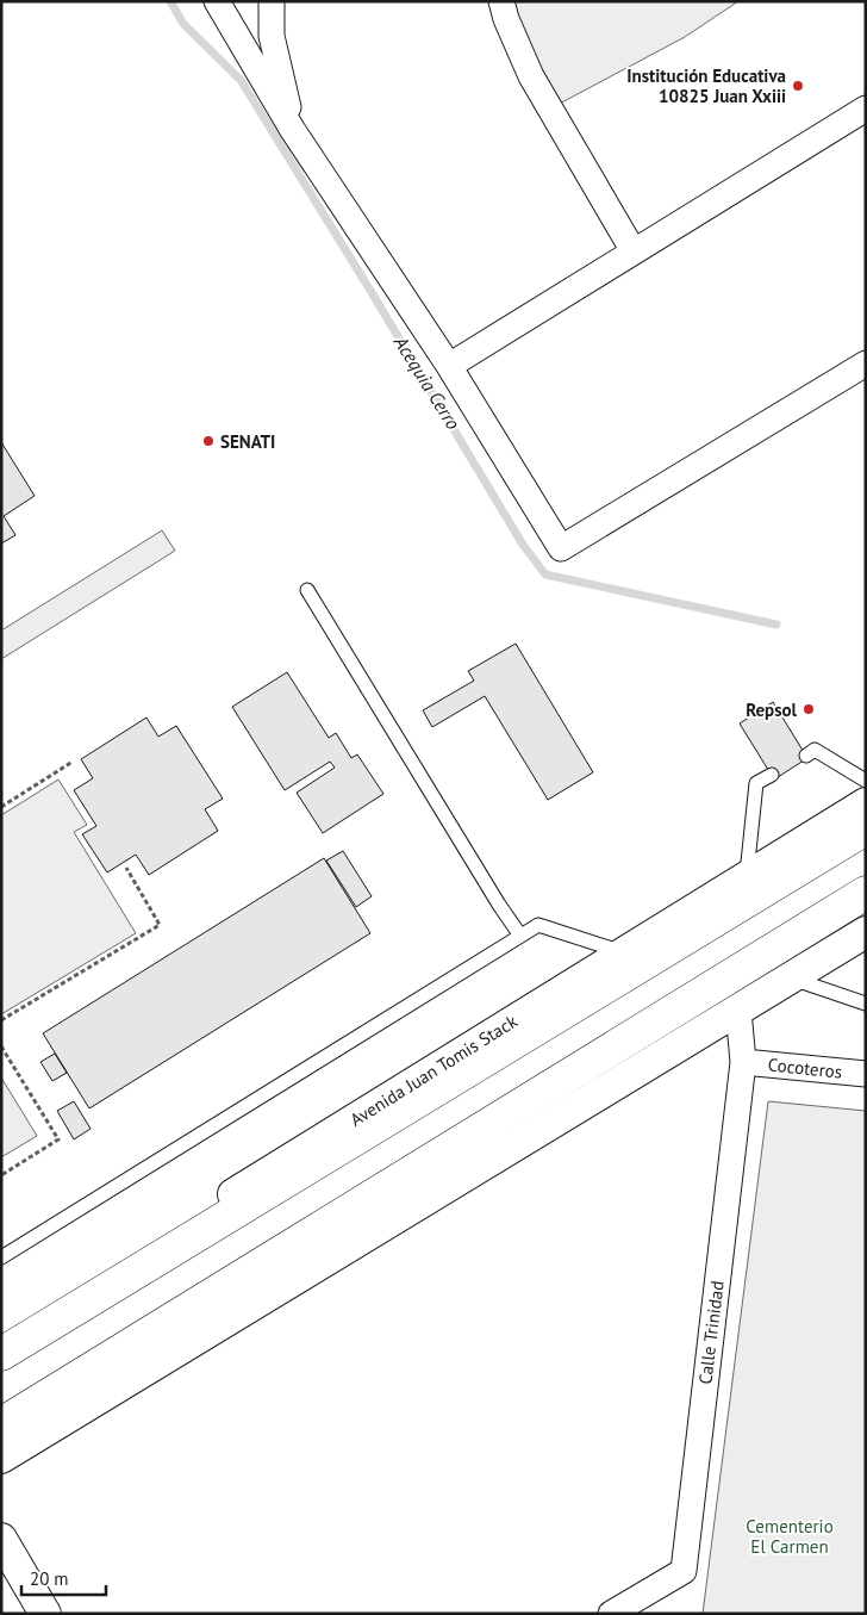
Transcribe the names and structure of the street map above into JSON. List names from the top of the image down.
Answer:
{
  "streets": {
    "main road": ["Avenida Juan Tomis Stack"],
    "street": ["Cocoteros", "Calle Trinidad"]
  },
  "crossings": [
    ["Cocoteros", "Calle Trinidad"]
  ],
  "water": ["Acequia Cerro"],
  "parks": ["Cementerio El Carmen"],
  "places": ["Institución Educativa 10825 Juan Xxiii", "SENATI", "Repsol"],
  "scale_bar": "20 m"
}
